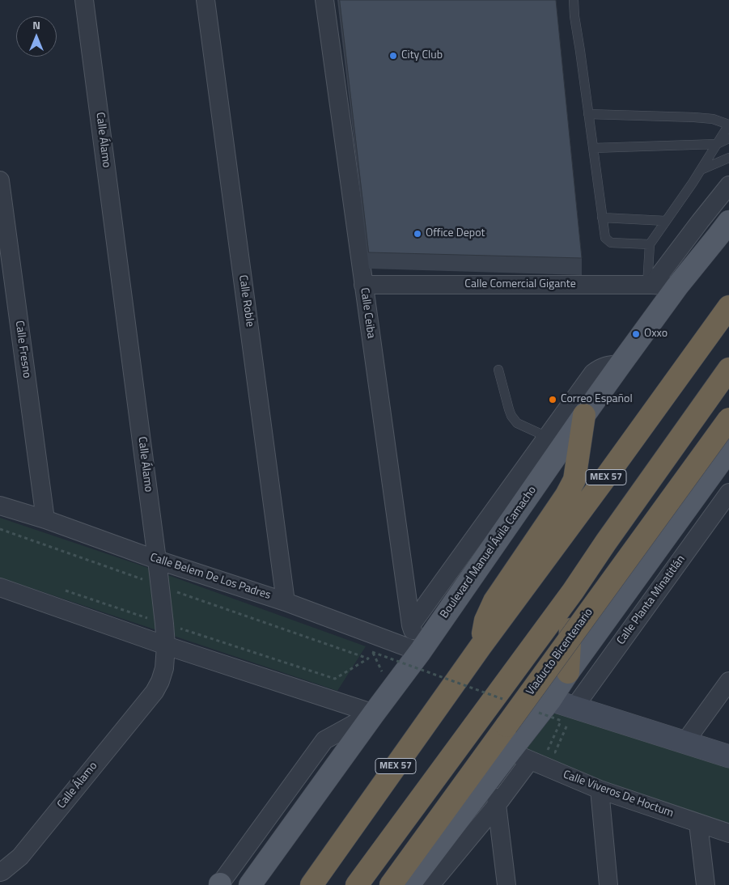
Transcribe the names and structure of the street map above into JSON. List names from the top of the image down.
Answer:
{
  "streets": {
    "highway": ["MEX 57", "Viaducto Bicentenario"],
    "main road": ["Boulevard Manuel Ávila Camacho"],
    "street": [
      "Calle Álamo",
      "Calle Comercial Gigante",
      "Calle Roble",
      "Calle Ceiba",
      "Calle Fresno",
      "Calle Belem De Los Padres",
      "Calle Planta Minatitlán",
      "Calle Viveros De Hoctum"
    ]
  },
  "crossings": [
    ["Calle Álamo", "Calle Belem De Los Padres"],
    ["Calle Comercial Gigante", "Calle Ceiba"],
    ["Calle Comercial Gigante", "Boulevard Manuel Ávila Camacho"],
    ["Calle Roble", "Calle Belem De Los Padres"],
    ["Calle Ceiba", "Boulevard Manuel Ávila Camacho"],
    ["Calle Ceiba", "Calle Belem De Los Padres"],
    ["Calle Fresno", "Calle Belem De Los Padres"],
    ["Boulevard Manuel Ávila Camacho", "Calle Belem De Los Padres"]
  ],
  "places": [
    "City Club",
    "Office Depot",
    "Oxxo",
    "Correo Español"
  ],
  "north": "top"
}
